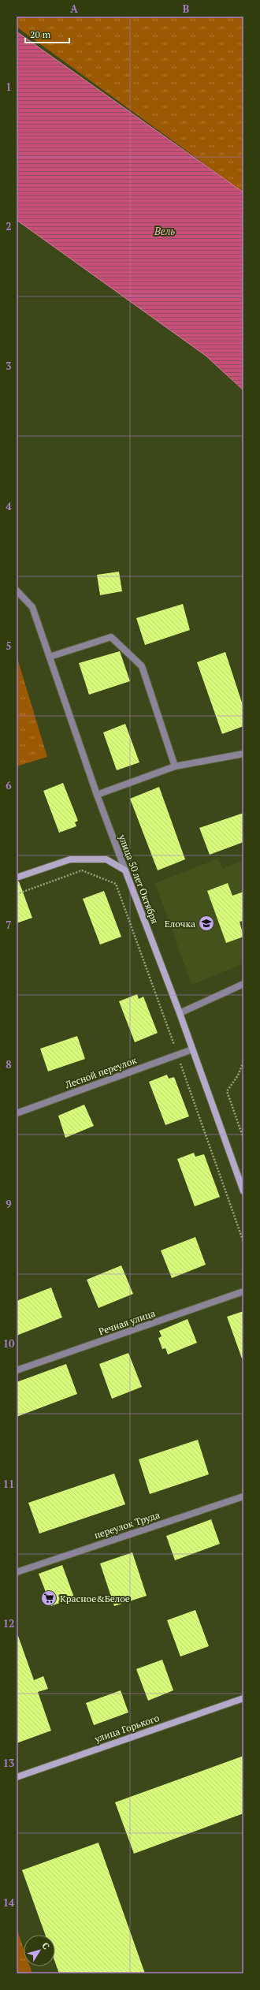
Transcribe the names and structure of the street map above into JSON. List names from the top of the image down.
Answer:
{
  "streets": {
    "street": [
      "улица 50 лет Октября",
      "Лесной переулок",
      "Речная улица",
      "переулок Труда",
      "улица Горького"
    ]
  },
  "crossings": [
    ["улица 50 лет Октября", "Лесной переулок"]
  ],
  "water": ["Вель"],
  "places": {
    "school or university": ["Елочка"],
    "supermarket": ["Красное&Белое"]
  },
  "scale_bar": "20 m",
  "north": "top right",
  "grid": {
    "columns": ["A", "B"],
    "rows": [
      "1",
      "2",
      "3",
      "4",
      "5",
      "6",
      "7",
      "8",
      "9",
      "10",
      "11",
      "12",
      "13",
      "14"
    ]
  }
}
